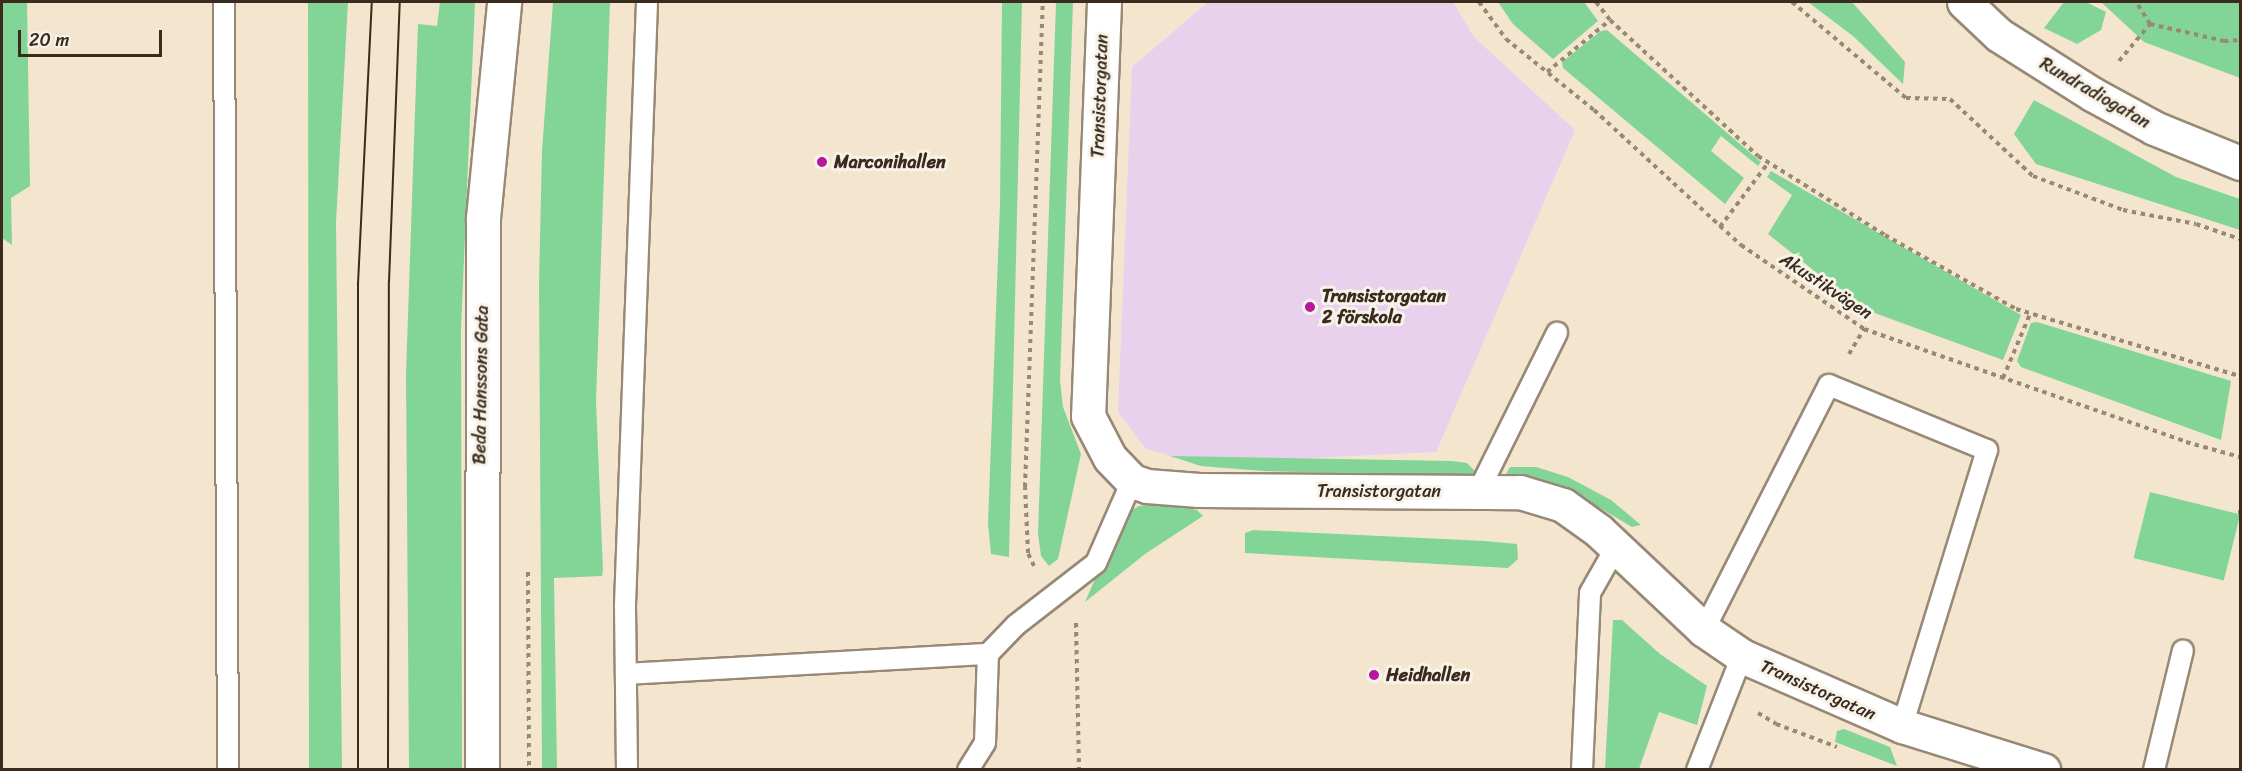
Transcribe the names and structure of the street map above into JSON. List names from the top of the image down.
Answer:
{
  "streets": {
    "street": ["Rundradiogatan", "Transistorgatan", "Beda Hanssons Gata"],
    "path": ["Akustikvägen"]
  },
  "places": ["Marconihallen", "Transistorgatan 2 förskola", "Heidhallen"],
  "scale_bar": "20 m"
}
